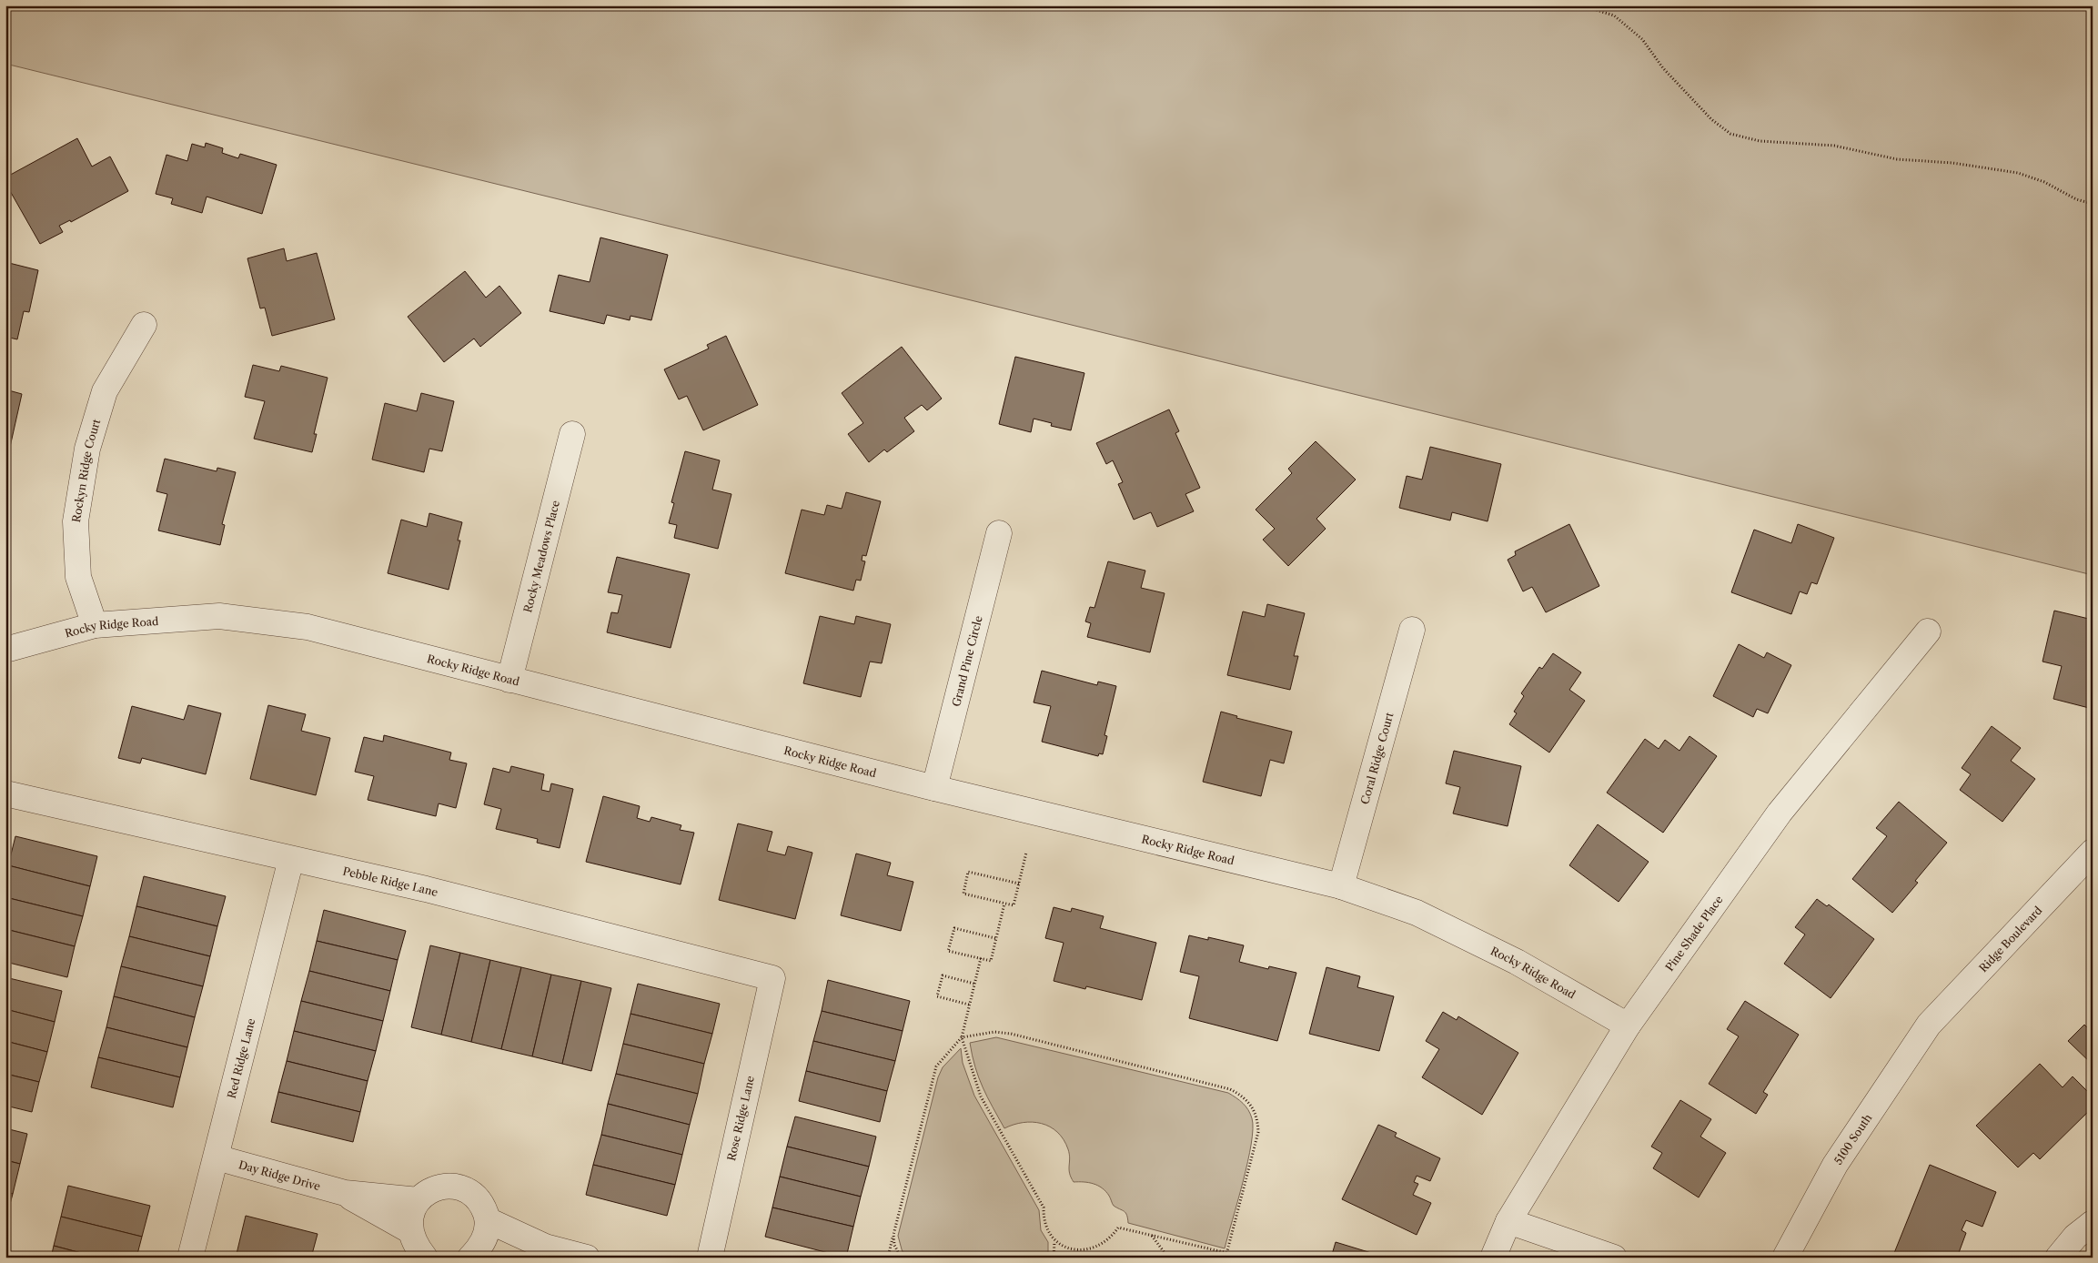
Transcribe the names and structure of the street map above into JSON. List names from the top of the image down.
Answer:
{
  "streets": {
    "street": [
      "Rockyn Ridge Court",
      "Rocky Meadows Place",
      "Rocky Ridge Road",
      "Grand Pine Circle",
      "Coral Ridge Court",
      "Pebble Ridge Lane",
      "Pine Shade Place",
      "Ridge Boulevard",
      "Red Ridge Lane",
      "Rose Ridge Lane",
      "5100 South",
      "Day Ridge Drive"
    ]
  },
  "crossings": [
    ["Rockyn Ridge Court", "Rocky Ridge Road"],
    ["Rocky Meadows Place", "Rocky Ridge Road"],
    ["Rocky Ridge Road", "Grand Pine Circle"],
    ["Rocky Ridge Road", "Coral Ridge Court"],
    ["Rocky Ridge Road", "Pine Shade Place"],
    ["Pebble Ridge Lane", "Red Ridge Lane"],
    ["Pebble Ridge Lane", "Rose Ridge Lane"],
    ["Ridge Boulevard", "5100 South"],
    ["Red Ridge Lane", "Day Ridge Drive"]
  ]
}
